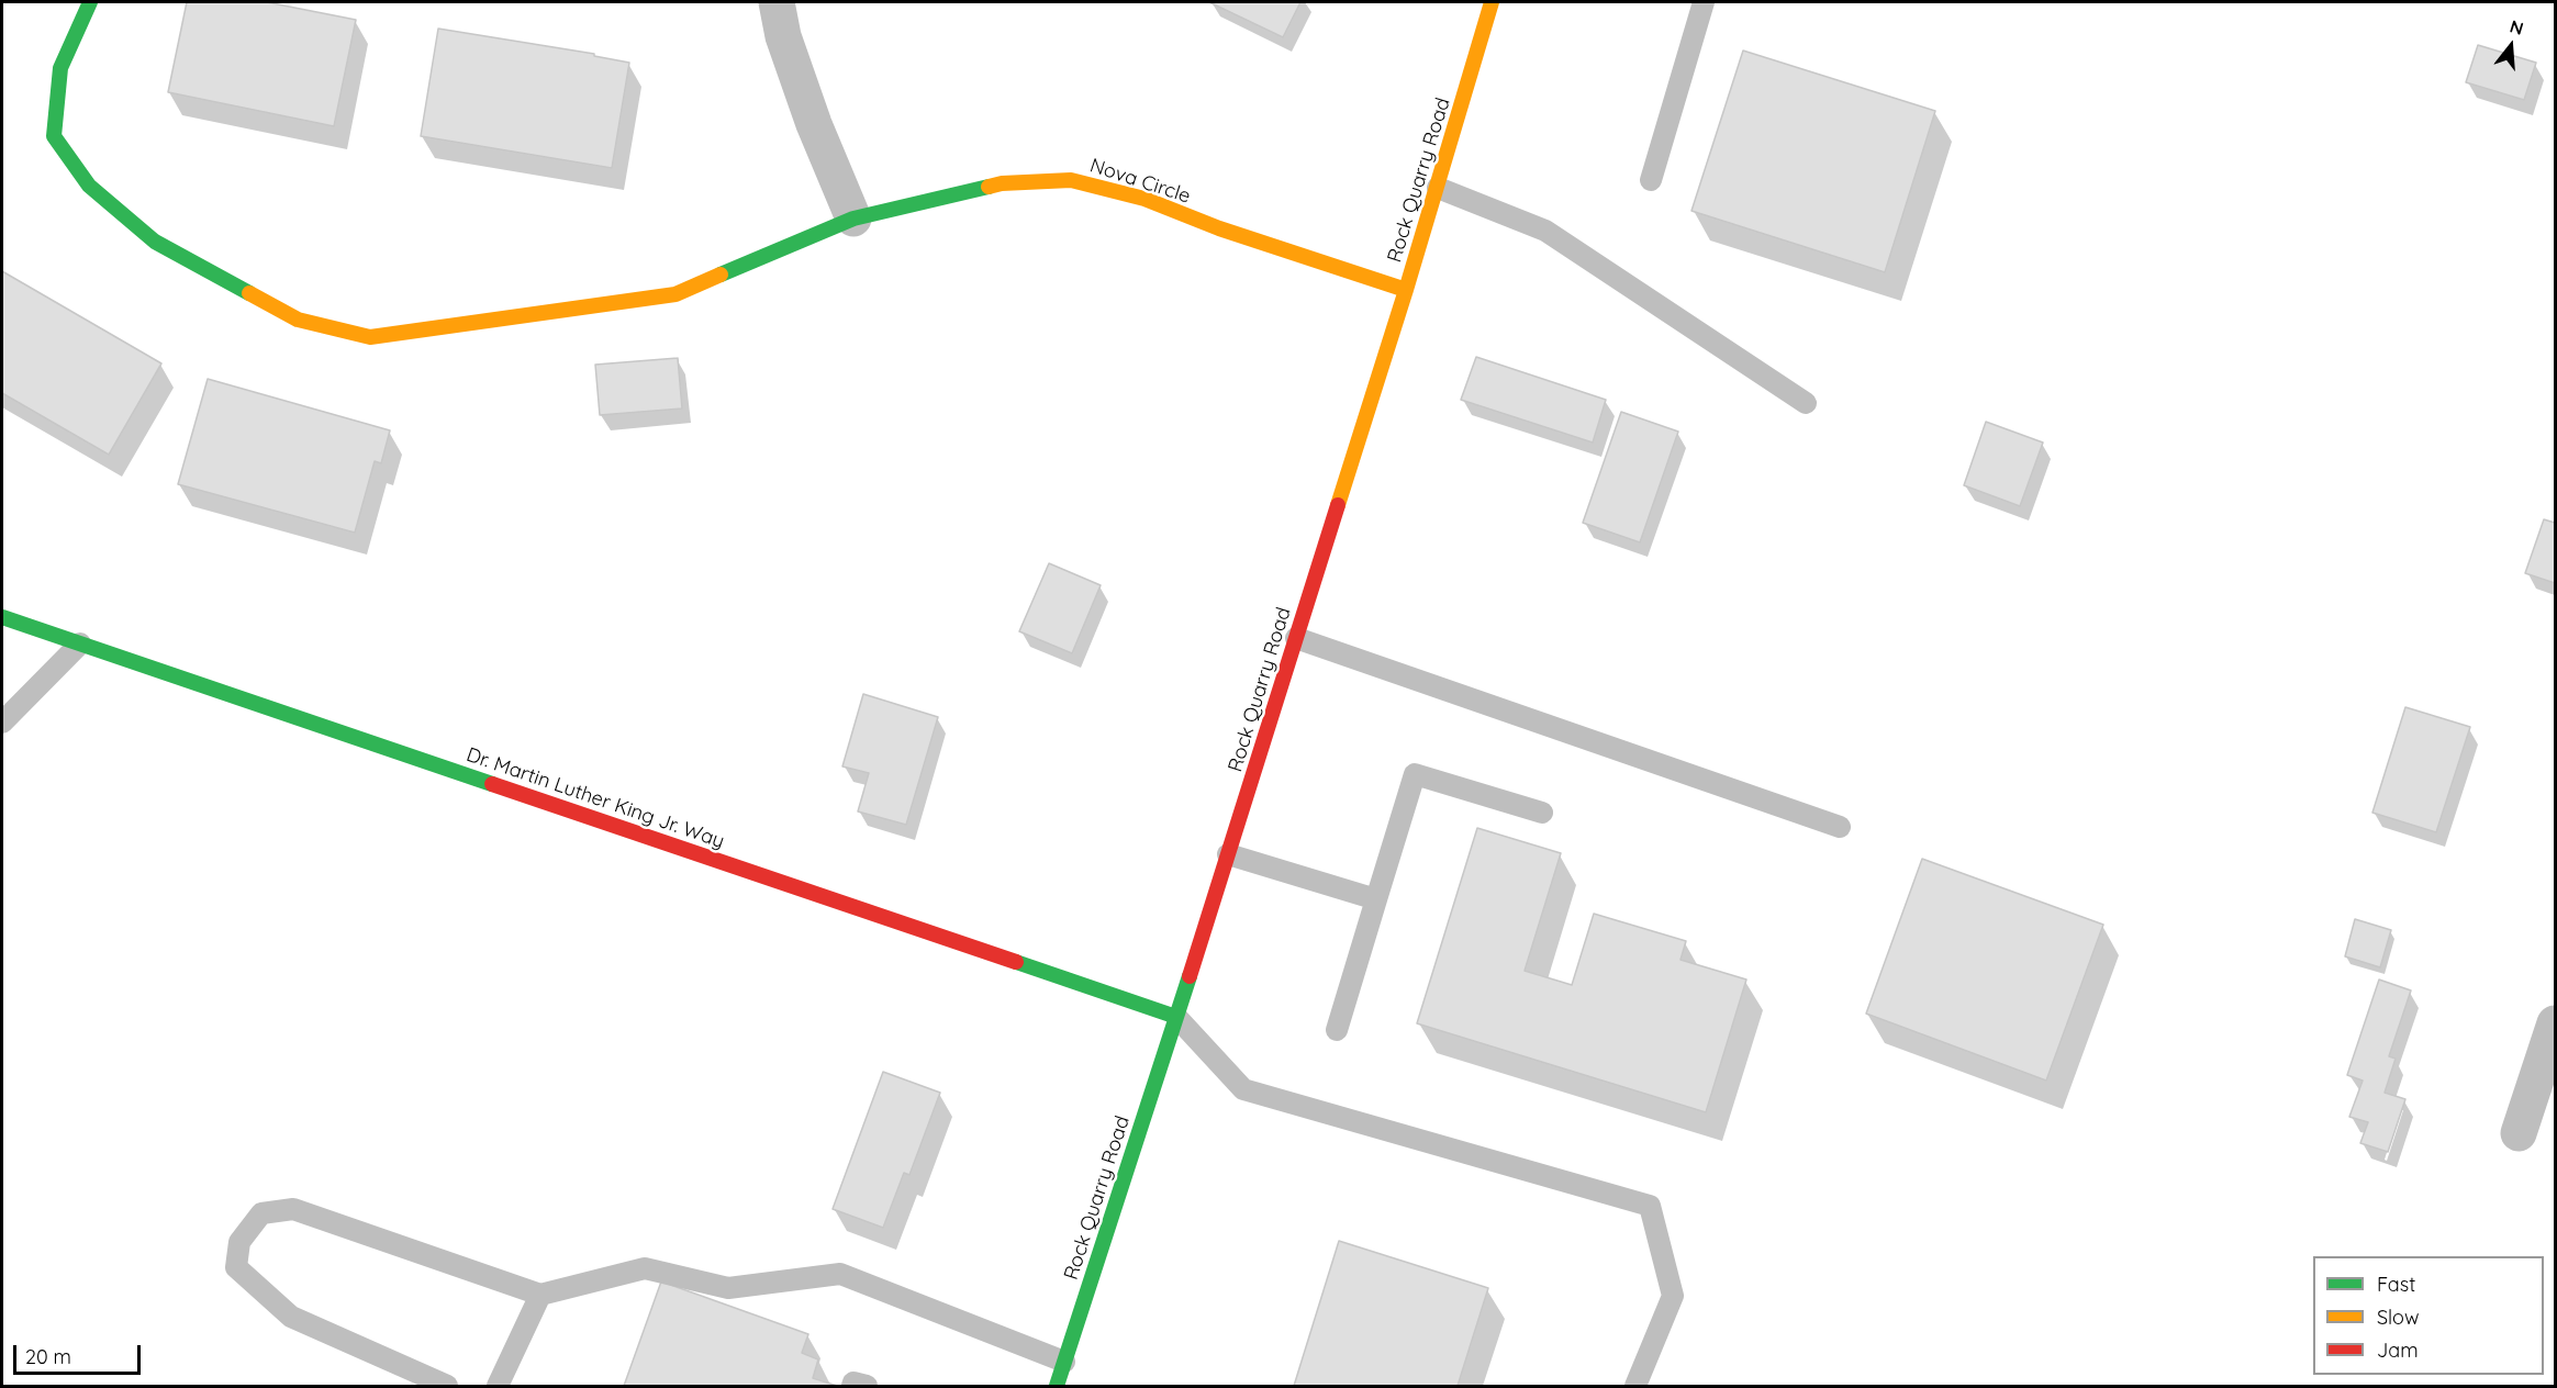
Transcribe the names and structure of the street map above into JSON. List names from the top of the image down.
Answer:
{
  "streets": {
    "street": ["Rock Quarry Road", "Nova Circle", "Dr. Martin Luther King Jr. Way"]
  },
  "crossings": [
    ["Rock Quarry Road", "Nova Circle"],
    ["Rock Quarry Road", "Dr. Martin Luther King Jr. Way"]
  ],
  "legend": ["Fast", "Slow", "Jam"],
  "scale_bar": "20 m",
  "north": "top"
}
